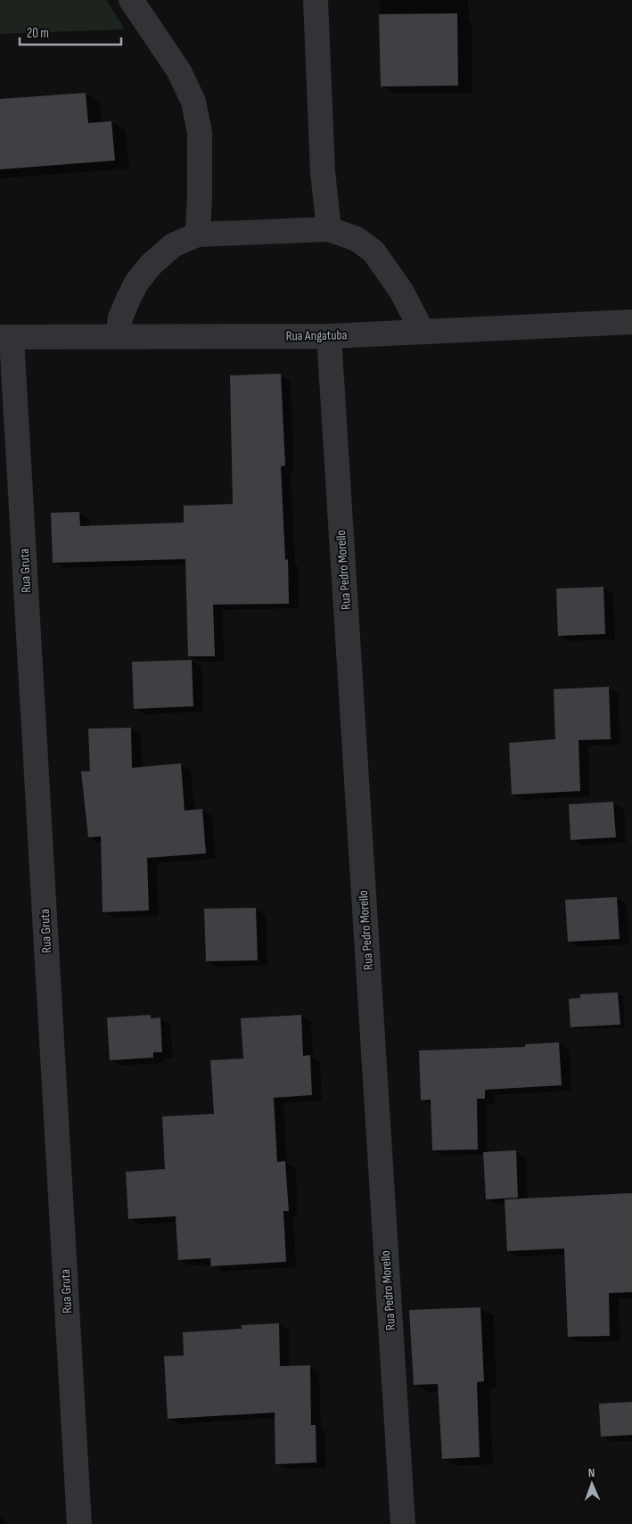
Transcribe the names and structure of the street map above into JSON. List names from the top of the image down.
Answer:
{
  "streets": {
    "street": ["Rua Angatuba", "Rua Pedro Morello", "Rua Gruta"]
  },
  "crossings": [
    ["Rua Angatuba", "Rua Pedro Morello"],
    ["Rua Angatuba", "Rua Gruta"]
  ],
  "scale_bar": "20 m",
  "north": "top"
}
